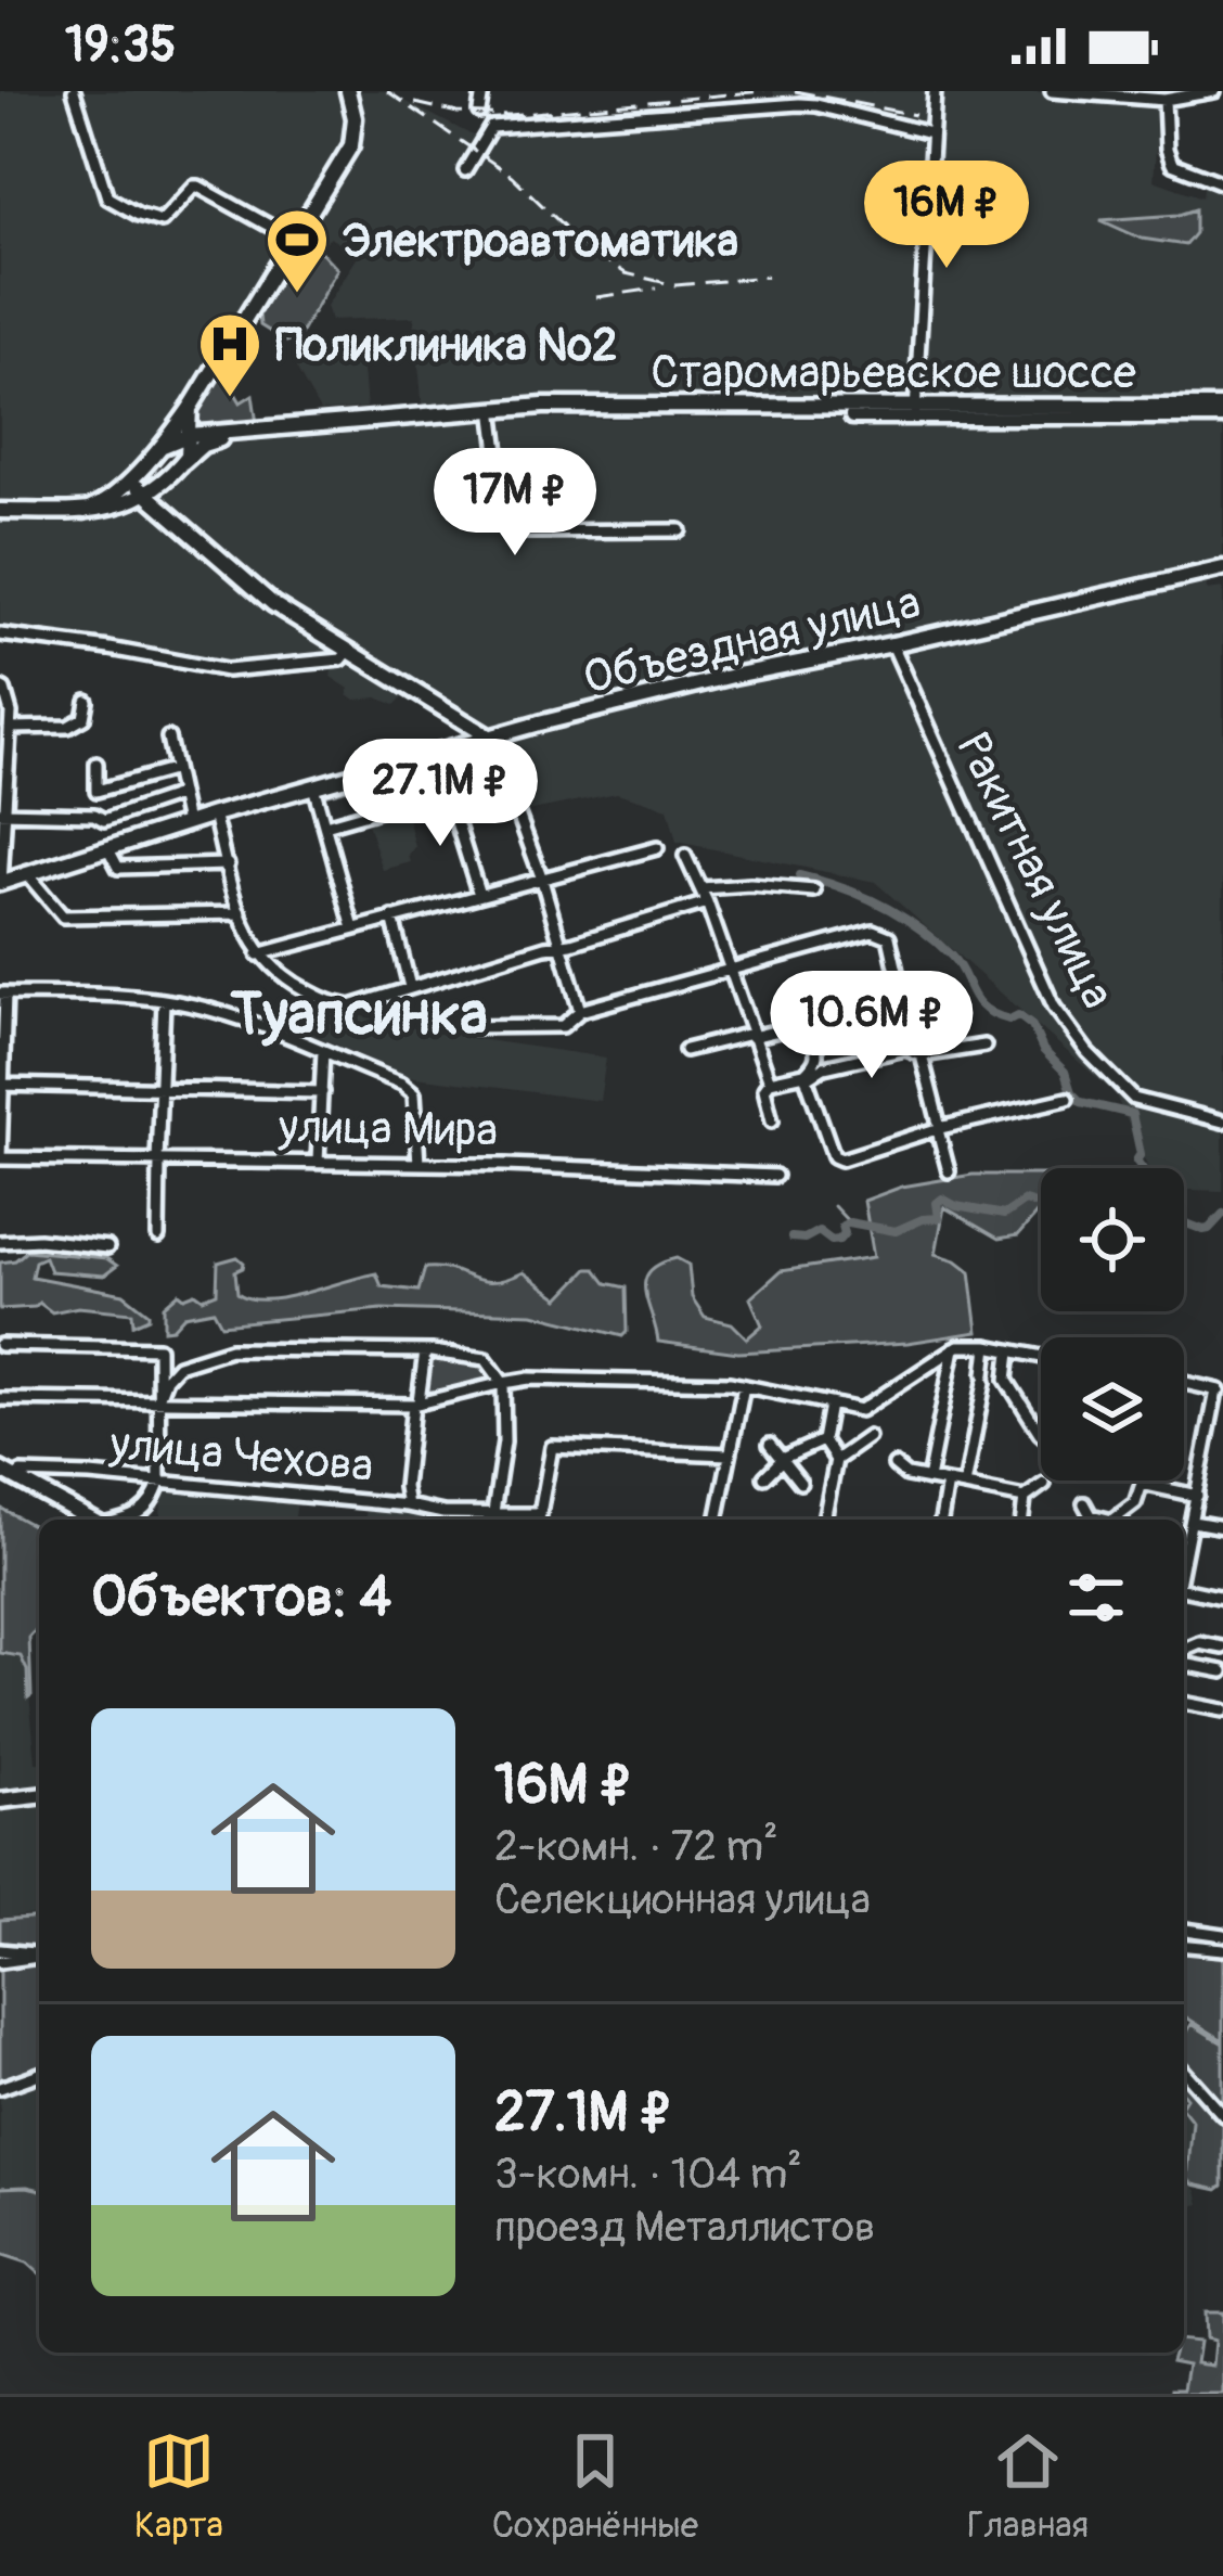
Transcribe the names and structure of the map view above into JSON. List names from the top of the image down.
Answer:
{
  "streets": {
    "main road": ["Старомарьевское шоссе", "Объездная улица"],
    "street": ["Ракитная улица", "улица Мира", "улица Чехова"]
  },
  "crossings": [
    ["Объездная улица", "Ракитная улица"]
  ],
  "districts": ["Туапсинка"],
  "places": {
    "sports": ["Электроавтоматика"],
    "hospital": ["Поликлиника №2"]
  },
  "page": {
    "status": "19:35",
    "price": [
      "16M ₽",
      "17M ₽",
      "27.1M ₽",
      "10.6M ₽"
    ],
    "heading": "Объектов: 4",
    "list": [
      {
        "name": "16M ₽",
        "note": "2-комн. · 72 m² · Селекционная улица"
      },
      {
        "name": "27.1M ₽",
        "note": "3-комн. · 104 m² · проезд Металлистов"
      }
    ],
    "tabs": ["Карта", "Сохранённые", "Главная"]
  }
}
